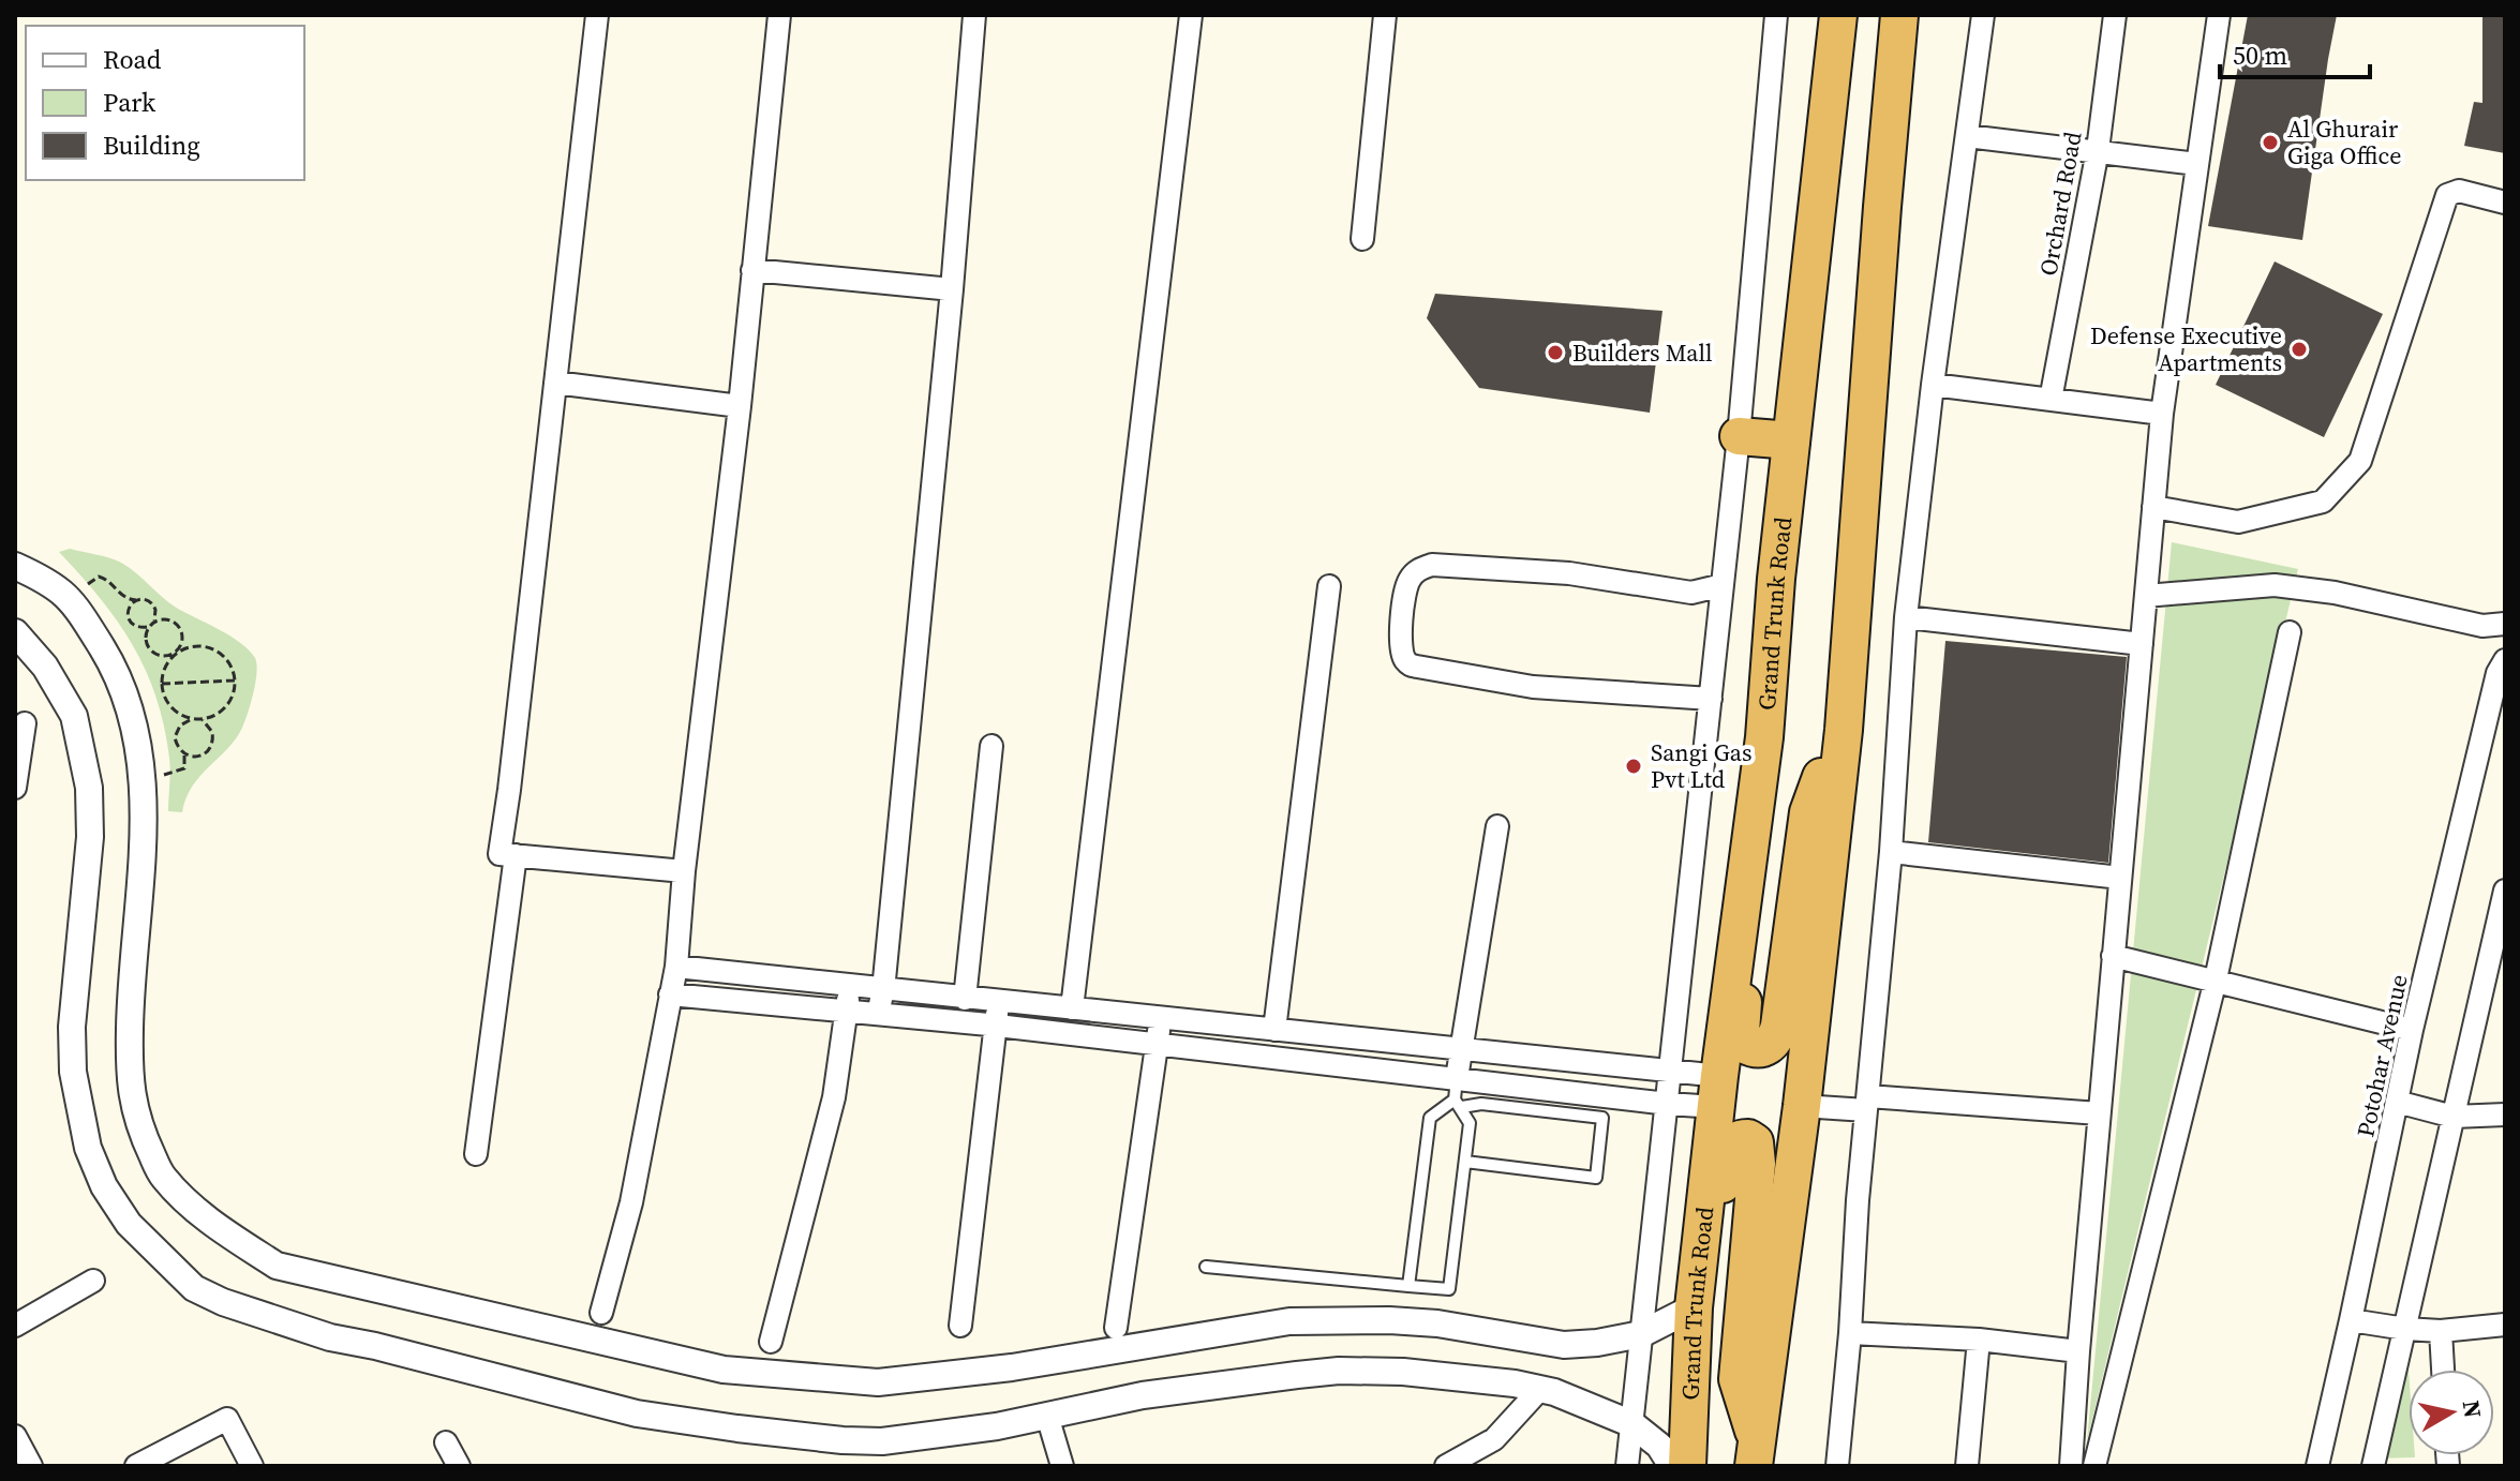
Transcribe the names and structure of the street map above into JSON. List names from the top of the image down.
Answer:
{
  "streets": {
    "highway": ["Grand Trunk Road"],
    "street": ["Orchard Road", "Potohar Avenue"]
  },
  "places": [
    "Al Ghurair Giga Office",
    "Defense Executive Apartments",
    "Builders Mall",
    "Sangi Gas Pvt Ltd"
  ],
  "legend": ["Road", "Park", "Building"],
  "scale_bar": "50 m",
  "north": "right"
}
